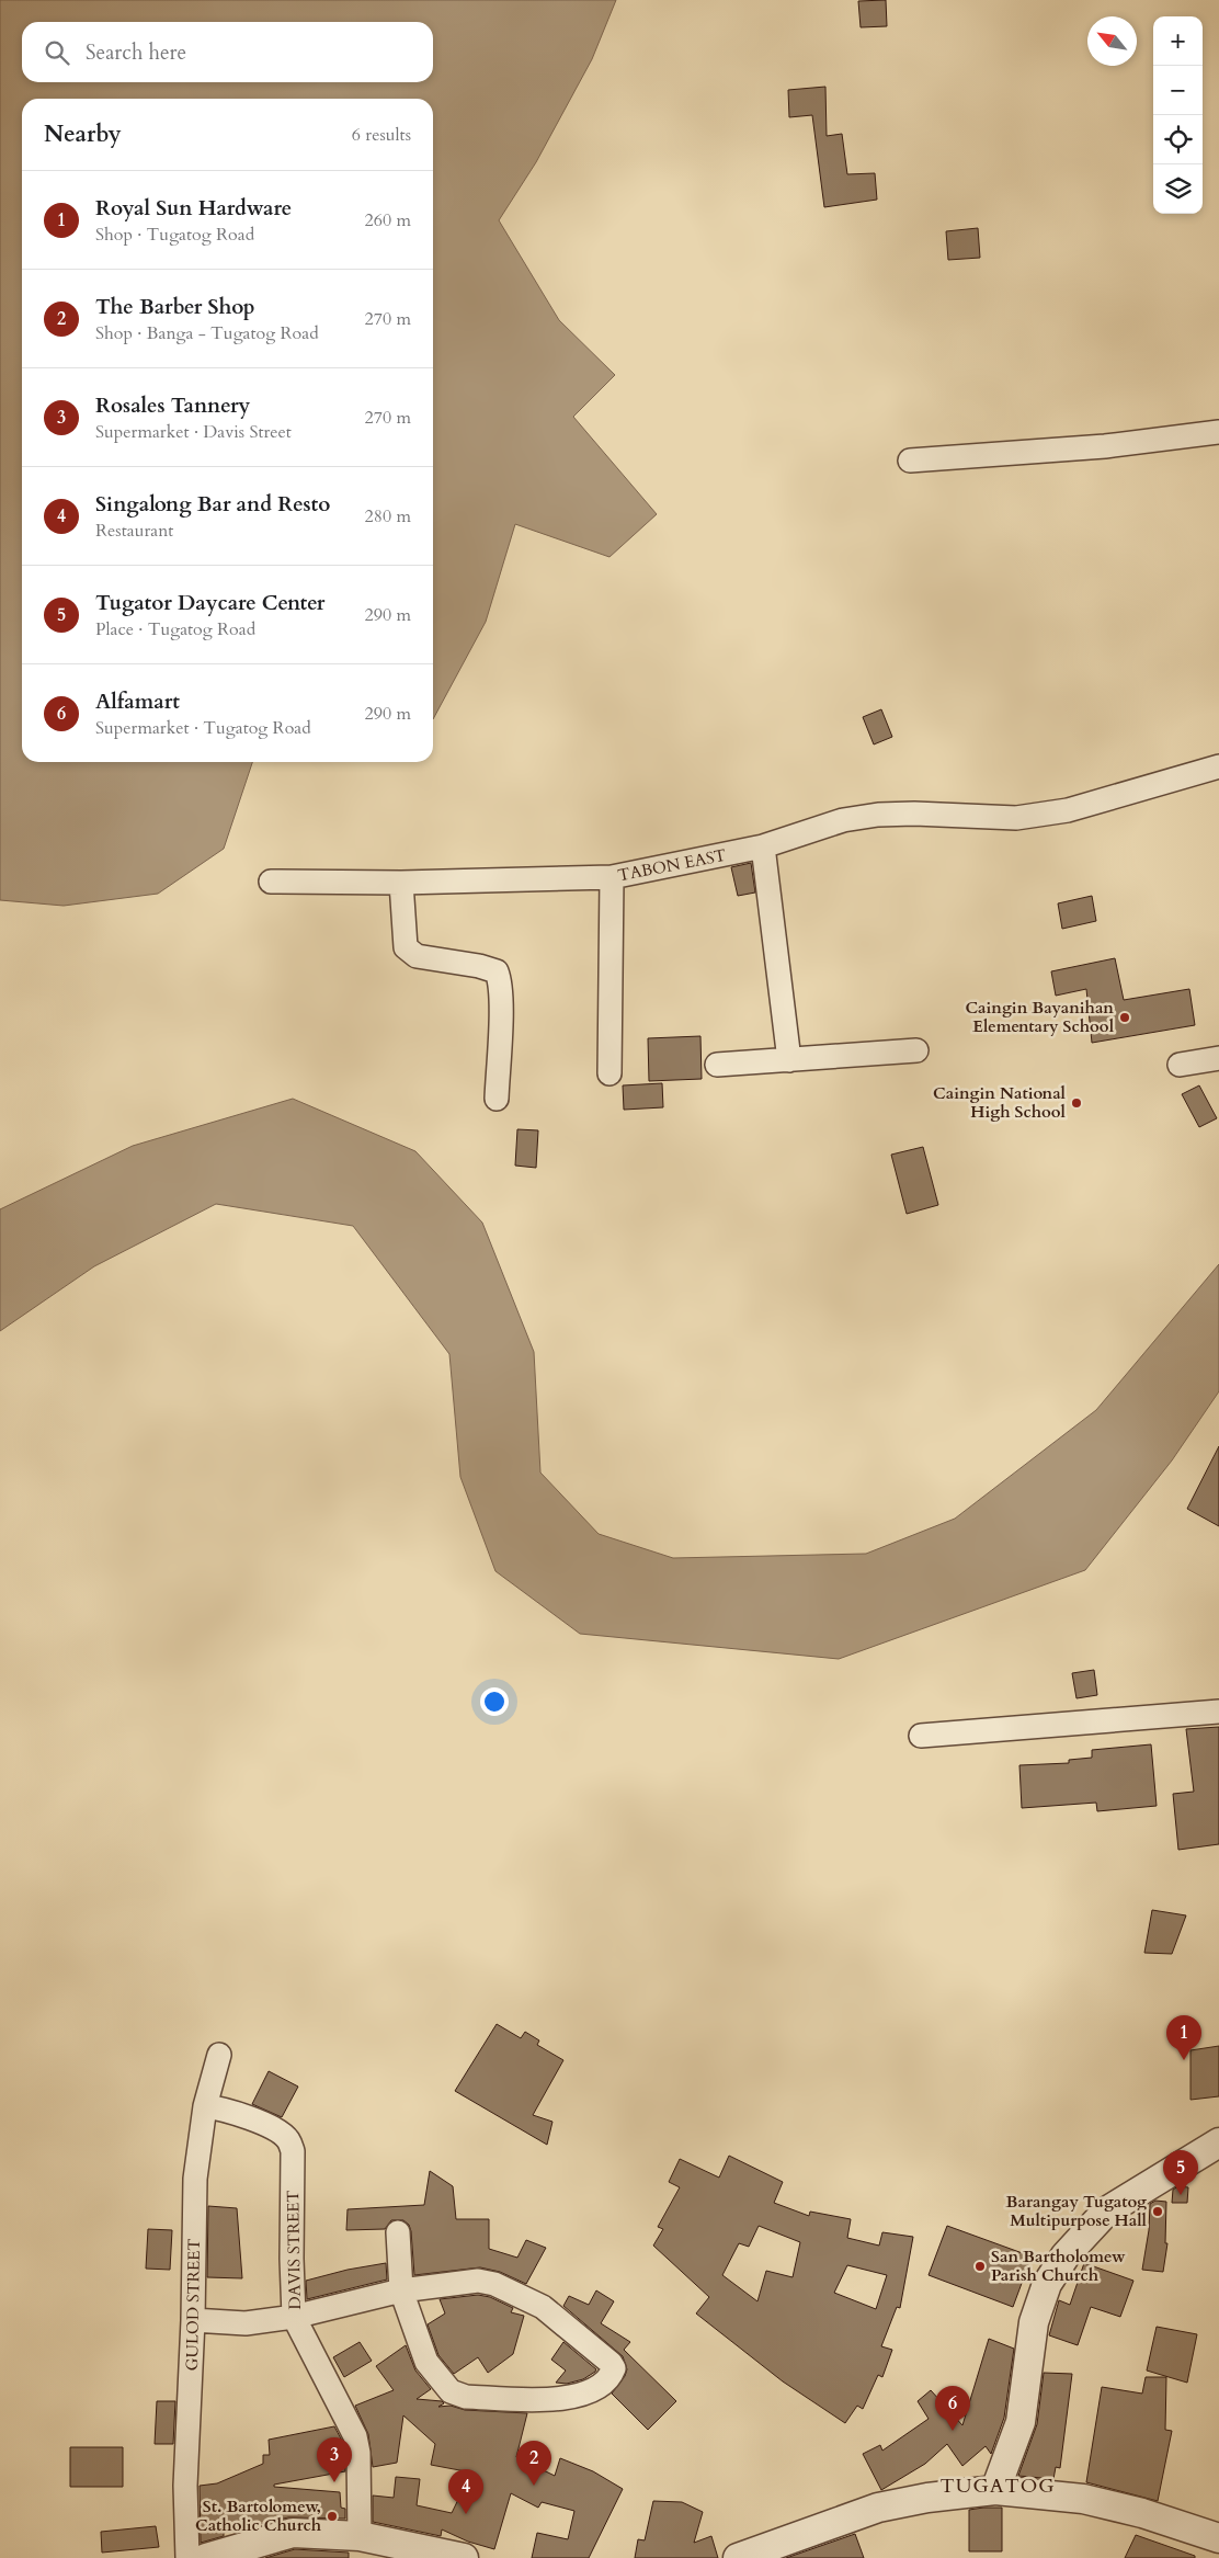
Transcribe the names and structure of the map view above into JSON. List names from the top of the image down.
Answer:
{
  "streets": {
    "street": ["TABON EAST", "DAVIS STREET", "GULOD STREET"]
  },
  "crossings": [
    ["DAVIS STREET", "GULOD STREET"]
  ],
  "districts": ["TUGATOG"],
  "places": [
    "Caingin Bayanihan Elementary School",
    "Caingin National High School",
    "Barangay Tugatog Multipurpose Hall",
    "San Bartholomew Parish Church",
    "St. Bartolomew, Catholic Church"
  ],
  "north": "top left",
  "page": {
    "map_buttons": ["+", "−"],
    "search": "Search here",
    "heading": ["Nearby", "6 results"],
    "list": [
      {
        "mark": "1",
        "name": "Royal Sun Hardware",
        "note": "Shop · Tugatog Road",
        "value": "260 m"
      },
      {
        "mark": "2",
        "name": "The Barber Shop",
        "note": "Shop · Banga - Tugatog Road",
        "value": "270 m"
      },
      {
        "mark": "3",
        "name": "Rosales Tannery",
        "note": "Supermarket · Davis Street",
        "value": "270 m"
      },
      {
        "mark": "4",
        "name": "Singalong Bar and Resto",
        "note": "Restaurant",
        "value": "280 m"
      },
      {
        "mark": "5",
        "name": "Tugator Daycare Center",
        "note": "Place · Tugatog Road",
        "value": "290 m"
      },
      {
        "mark": "6",
        "name": "Alfamart",
        "note": "Supermarket · Tugatog Road",
        "value": "290 m"
      }
    ],
    "pins": [
      "1",
      "5",
      "6",
      "3",
      "2",
      "4"
    ]
  }
}
